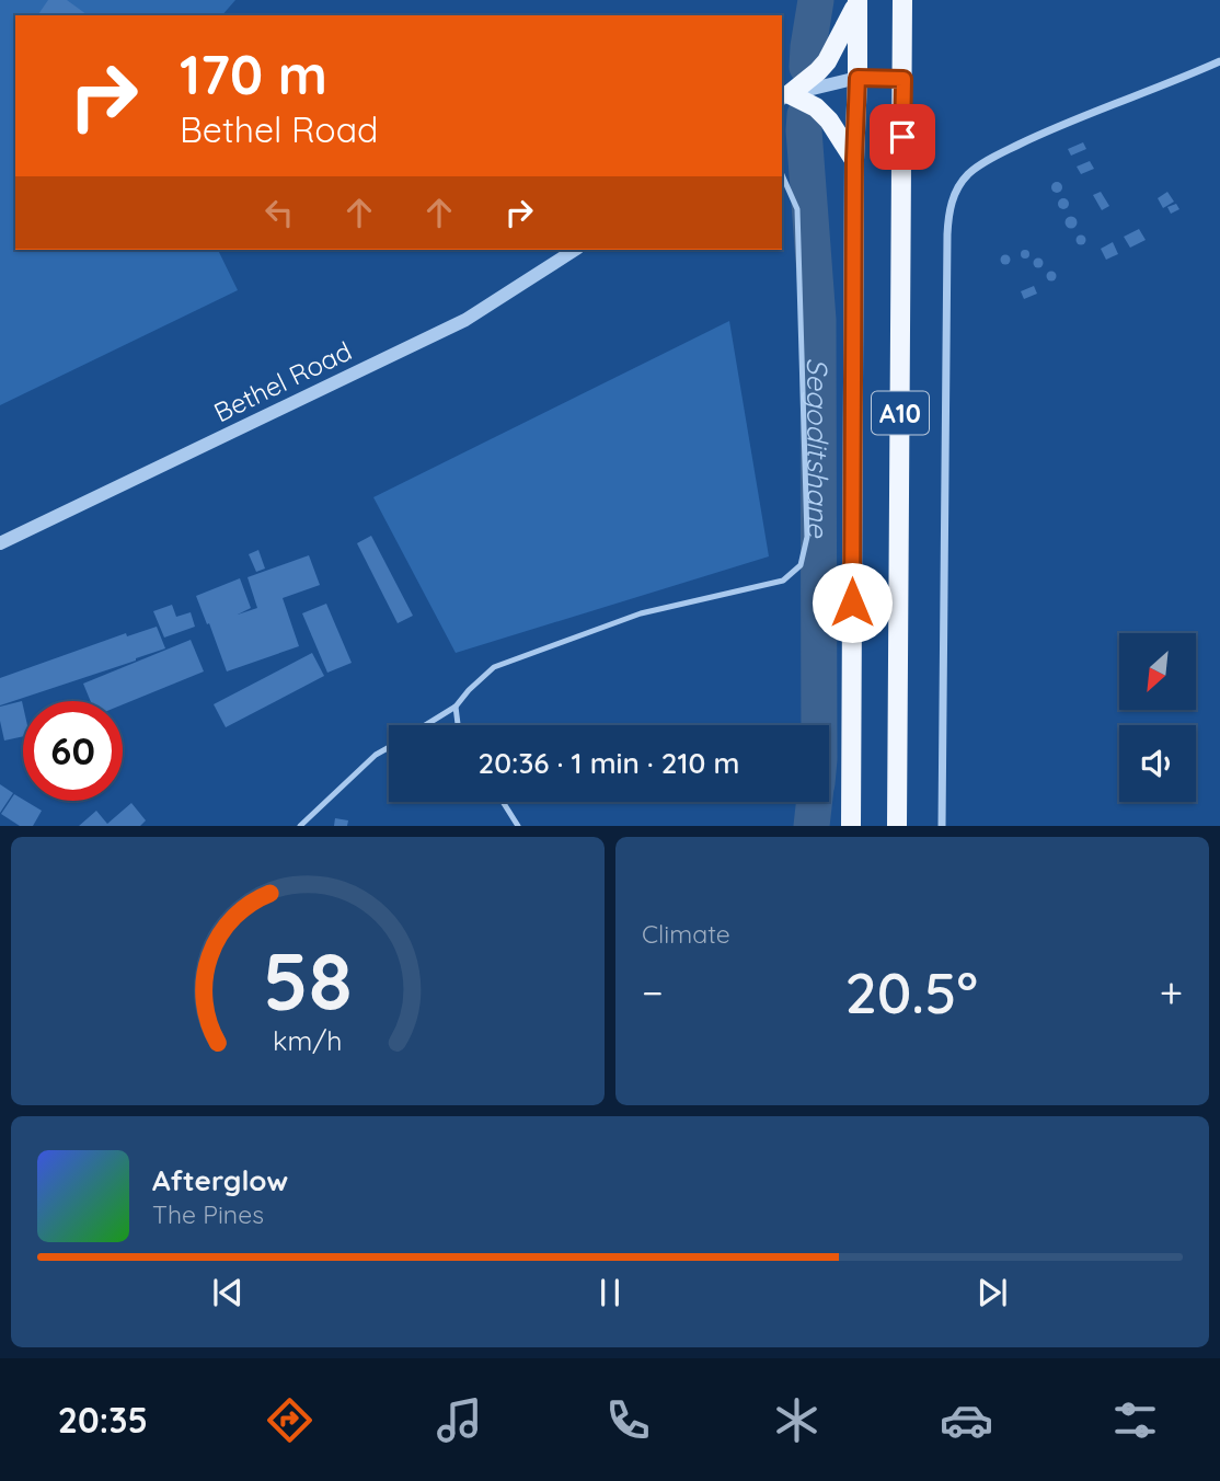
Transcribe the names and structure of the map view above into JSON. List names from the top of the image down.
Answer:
{
  "streets": {
    "main road": ["A10"],
    "street": ["Bethel Road"]
  },
  "water": ["Segoditshane"],
  "north": "bottom left",
  "page": {
    "turn": ["170 m", "Bethel Road"],
    "limit": "60",
    "trip": "20:36 · 1 min · 210 m",
    "tile": "Climate",
    "heat": ["−", "20.5°", "+"],
    "song": ["Afterglow", "The Pines"],
    "tabs": "20:35",
    "gauge": ["58", "km/h"]
  }
}
